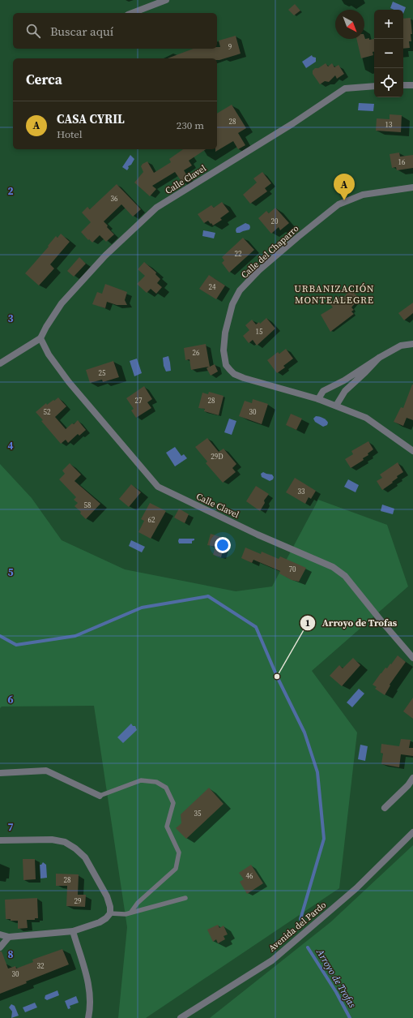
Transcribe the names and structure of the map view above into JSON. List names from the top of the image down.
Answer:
{
  "streets": {
    "street": ["Calle Clavel", "Calle del Chaparro", "Avenida del Pardo"]
  },
  "districts": ["URBANIZACIÓN MONTEALEGRE"],
  "water": ["Arroyo de Trofas"],
  "places": ["Arroyo de Trofas"],
  "house_numbers": [
    "9",
    "28",
    "13",
    "16",
    "36",
    "20",
    "22",
    "24",
    "15",
    "26",
    "25",
    "27",
    "28",
    "52",
    "30",
    "29D",
    "33",
    "58",
    "62",
    "70",
    "35",
    "46",
    "28",
    "29",
    "32",
    "30"
  ],
  "north": "bottom right",
  "page": {
    "map_buttons": ["+", "−"],
    "search": "Buscar aquí",
    "heading": "Cerca",
    "list": [
      {
        "mark": "A",
        "name": "CASA CYRIL",
        "note": "Hotel",
        "value": "230 m"
      }
    ],
    "pins": "A"
  },
  "grid": {
    "rows": [
      "2",
      "3",
      "4",
      "5",
      "6",
      "7",
      "8"
    ]
  }
}
